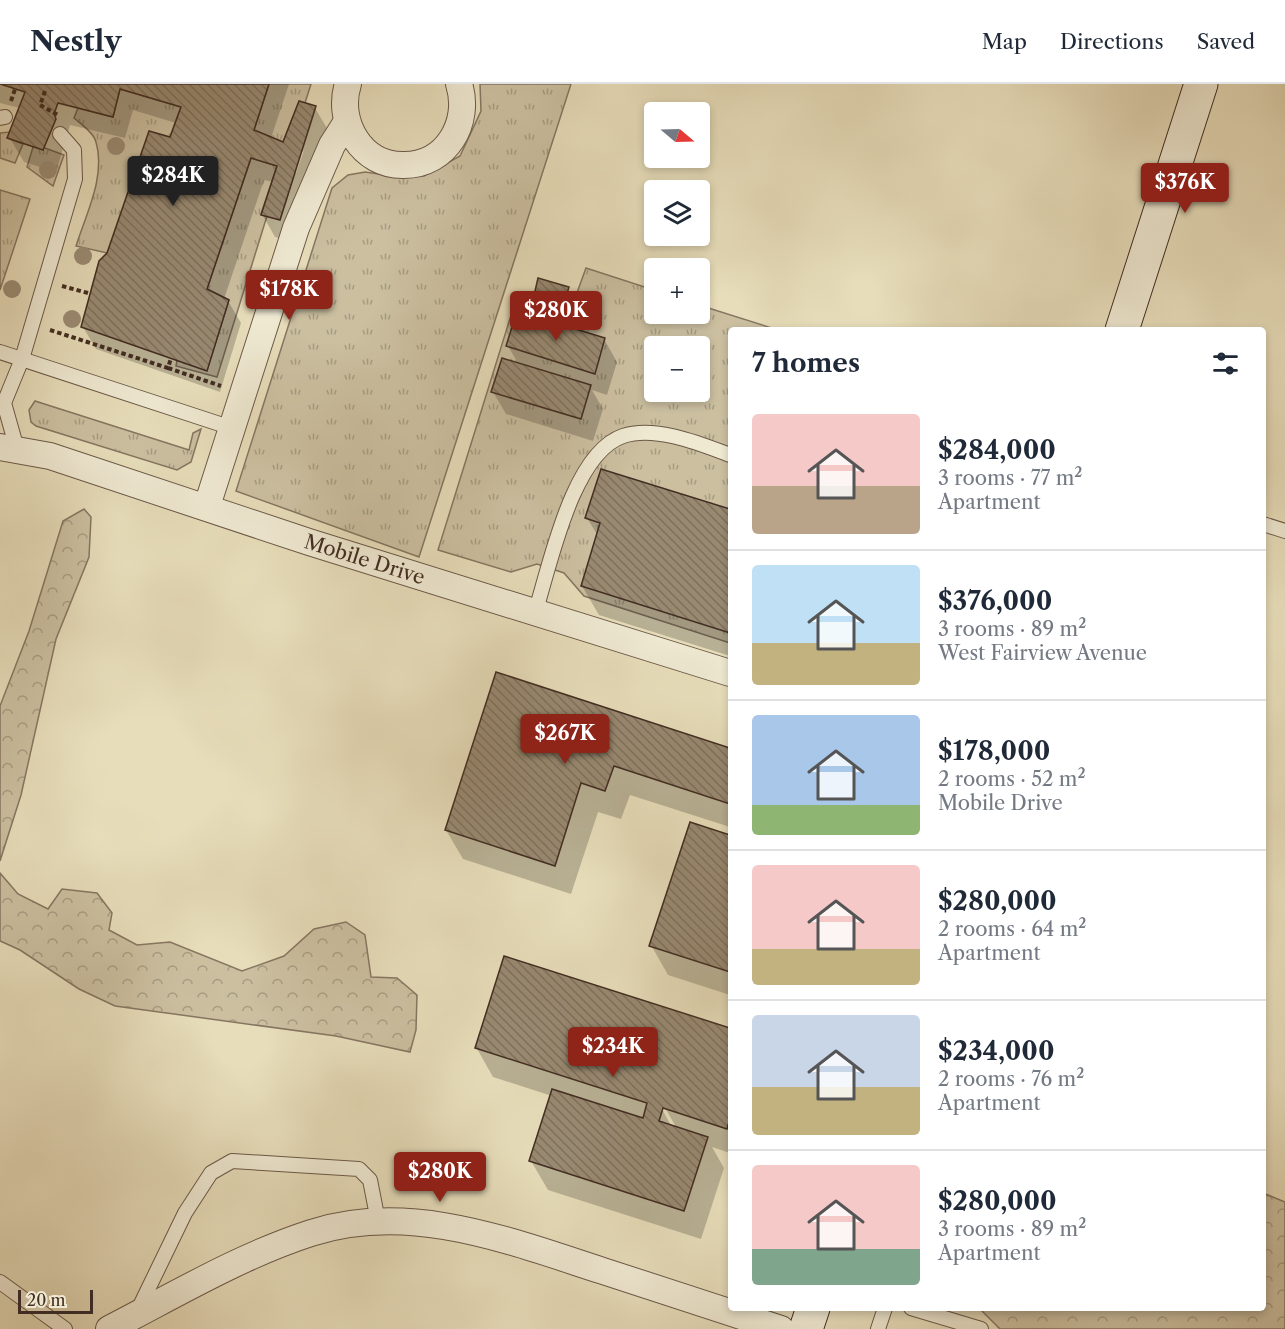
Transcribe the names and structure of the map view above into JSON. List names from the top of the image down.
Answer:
{
  "streets": {
    "street": ["Mobile Drive"]
  },
  "scale_bar": "20 m",
  "north": "right",
  "page": {
    "header": "Nestly",
    "nav": ["Map", "Directions", "Saved"],
    "map_buttons": ["+", "−"],
    "price": [
      "$284K",
      "$376K",
      "$178K",
      "$280K",
      "$267K",
      "$234K",
      "$280K"
    ],
    "heading": "7 homes",
    "list": [
      {
        "name": "$284,000",
        "note": "3 rooms · 77 m² · Apartment"
      },
      {
        "name": "$376,000",
        "note": "3 rooms · 89 m² · West Fairview Avenue"
      },
      {
        "name": "$178,000",
        "note": "2 rooms · 52 m² · Mobile Drive"
      },
      {
        "name": "$280,000",
        "note": "2 rooms · 64 m² · Apartment"
      },
      {
        "name": "$234,000",
        "note": "2 rooms · 76 m² · Apartment"
      },
      {
        "name": "$280,000",
        "note": "3 rooms · 89 m² · Apartment"
      }
    ],
    "scale": "20 m"
  }
}
